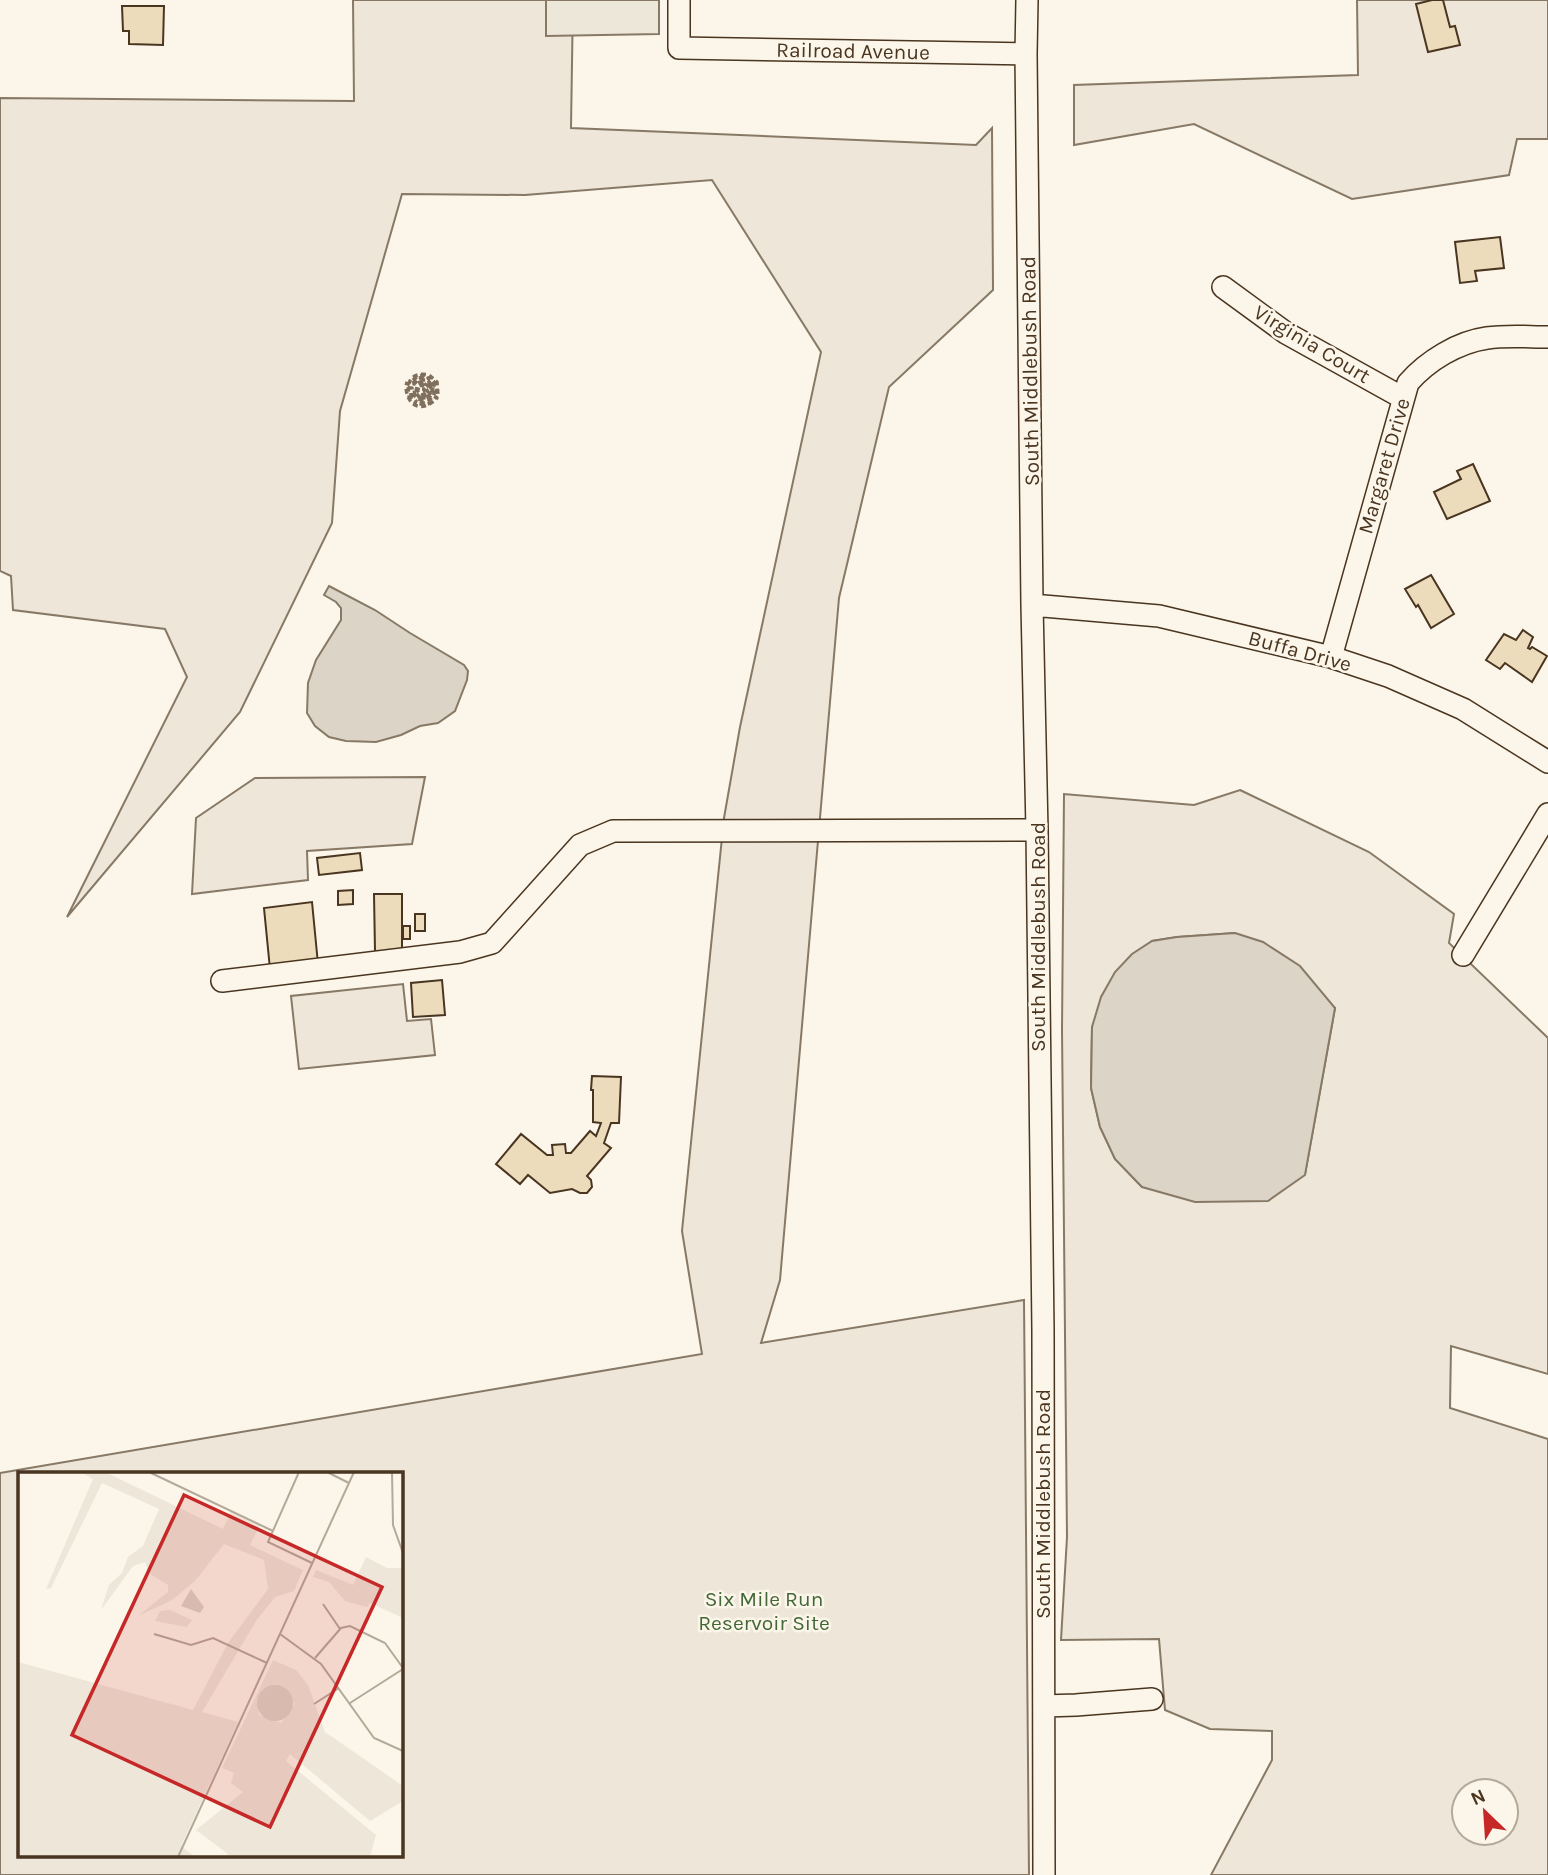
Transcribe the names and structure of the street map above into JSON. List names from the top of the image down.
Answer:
{
  "streets": {
    "street": [
      "Railroad Avenue",
      "Virginia Court",
      "South Middlebush Road",
      "Margaret Drive",
      "Buffa Drive"
    ]
  },
  "crossings": [
    ["Railroad Avenue", "South Middlebush Road"],
    ["Virginia Court", "Margaret Drive"],
    ["South Middlebush Road", "Buffa Drive"],
    ["Margaret Drive", "Buffa Drive"]
  ],
  "parks": ["Six Mile Run Reservoir Site"],
  "north": "top left"
}
